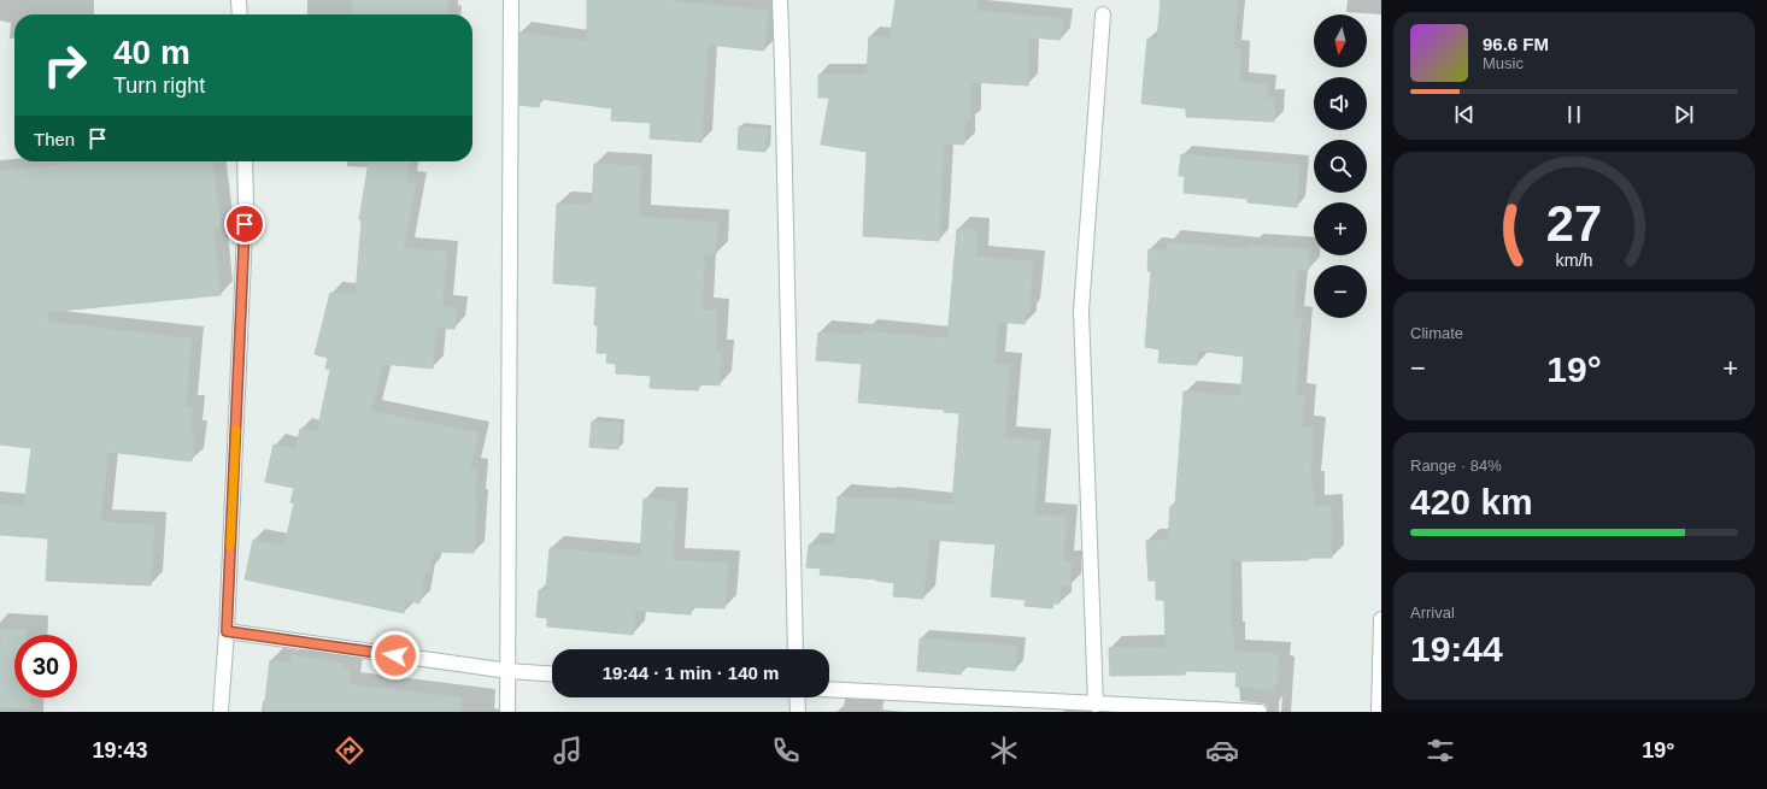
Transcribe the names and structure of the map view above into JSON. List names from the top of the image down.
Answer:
{
  "north": "bottom",
  "page": {
    "map_buttons": ["+", "−"],
    "turn": ["40 m", "Turn right"],
    "song": ["96.6 FM", "Music"],
    "then": "Then",
    "tile": [
      "Climate",
      ["Range · 84%", "420 km"],
      ["Arrival", "19:44"]
    ],
    "heat": ["−", "19°", "+"],
    "limit": "30",
    "trip": "19:44 · 1 min · 140 m",
    "tabs": ["19:43", "19°"],
    "gauge": ["27", "km/h"]
  }
}
